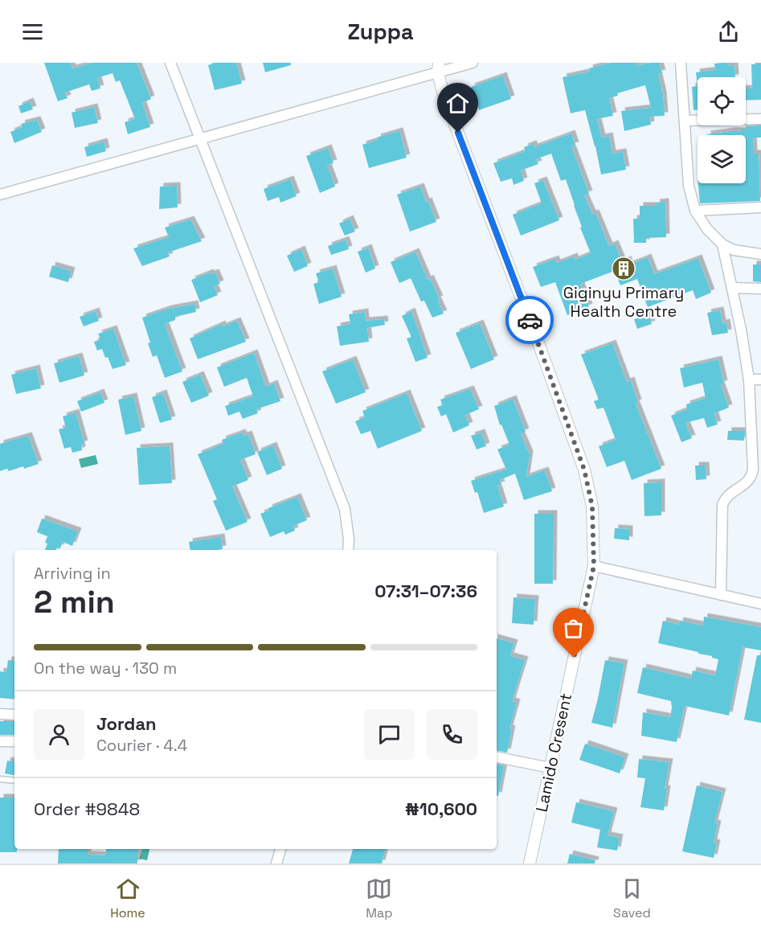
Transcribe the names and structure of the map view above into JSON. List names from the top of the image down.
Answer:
{
  "streets": {
    "street": ["Lamido Cresent"]
  },
  "places": {
    "building": ["Giginyu Primary Health Centre"]
  },
  "page": {
    "header": "Zuppa",
    "heading": ["2 min", "Arriving in", "07:31–07:36"],
    "panel": [
      "Jordan",
      "Courier · 4.4",
      "Order #9848",
      "₦10,600"
    ],
    "bar": "On the way · 130 m",
    "tabs": ["Home", "Map", "Saved"]
  }
}
